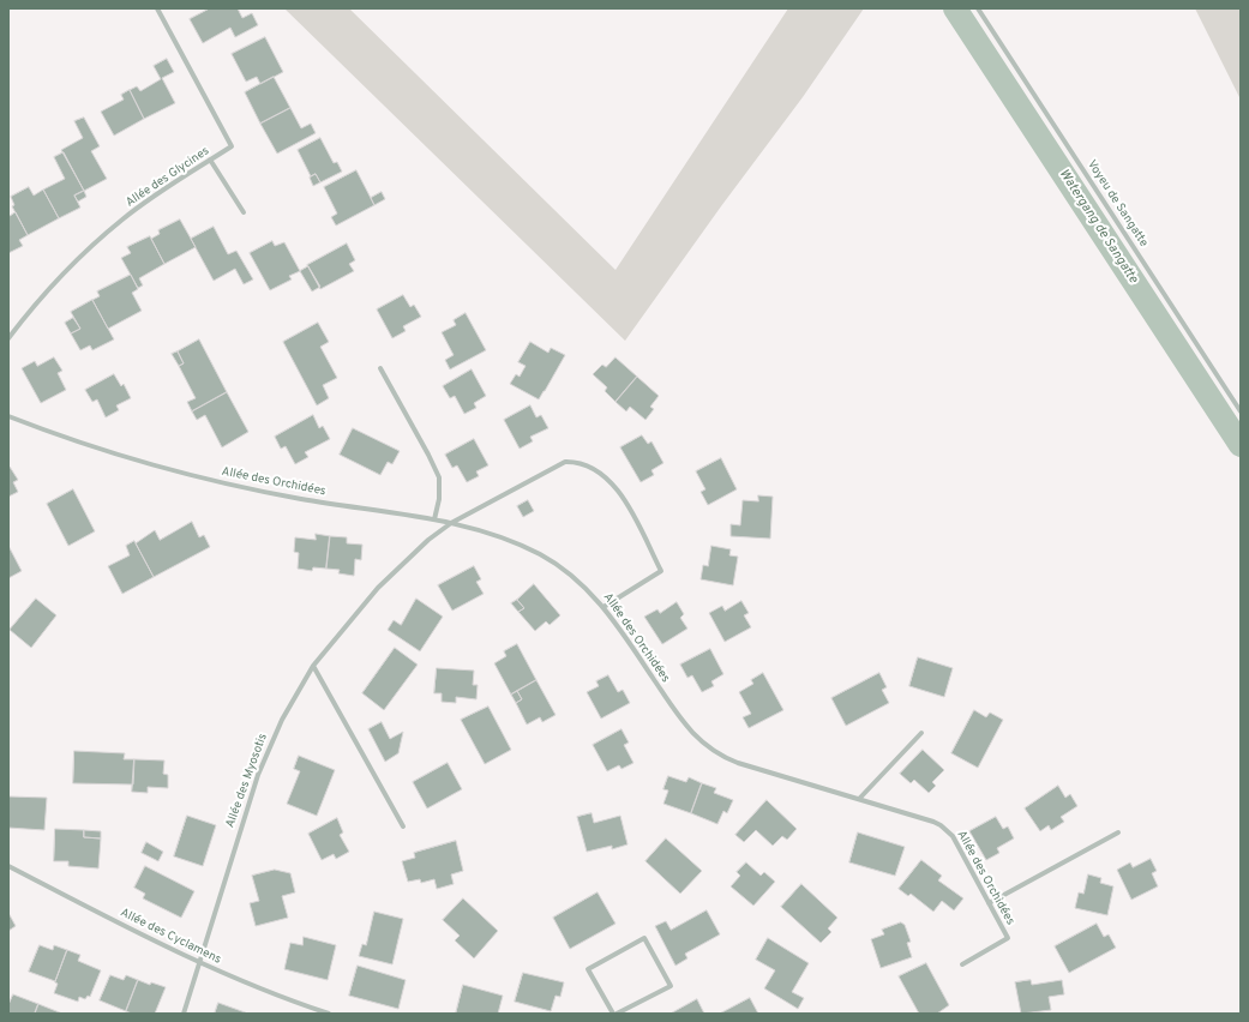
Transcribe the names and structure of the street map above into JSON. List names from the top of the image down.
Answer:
{
  "streets": {
    "street": [
      "Allée des Glycines",
      "Voyeu de Sangatte",
      "Allée des Orchidées",
      "Allée des Myosotis",
      "Allée des Cyclamens"
    ]
  },
  "crossings": [
    ["Allée des Orchidées", "Allée des Myosotis"],
    ["Allée des Myosotis", "Allée des Cyclamens"]
  ],
  "water": ["Watergang de Sangatte"]
}
